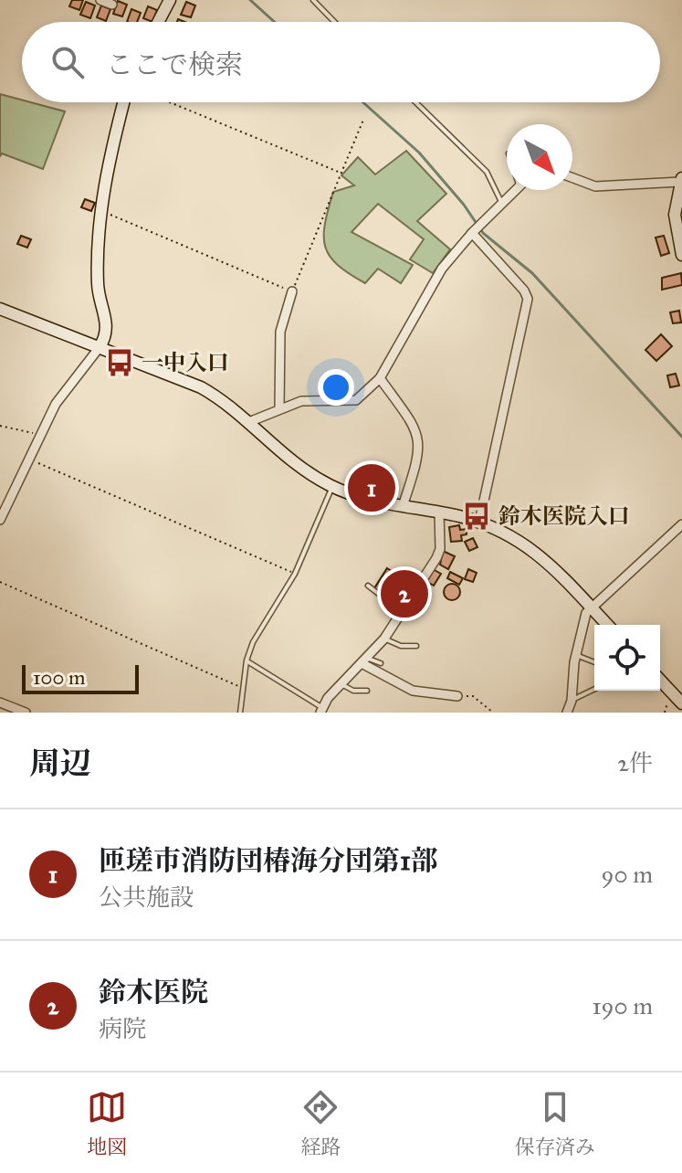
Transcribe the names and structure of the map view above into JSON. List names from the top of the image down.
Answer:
{
  "places": {
    "bus stop": ["一中入口", "鈴木医院入口"]
  },
  "scale_bar": "100 m",
  "north": "bottom right",
  "page": {
    "search": "ここで検索",
    "pins": ["1", "2"],
    "scale": "100 m",
    "heading": ["周辺", "2件"],
    "list": [
      {
        "mark": "1",
        "name": "匝瑳市消防団椿海分団第1部",
        "note": "公共施設",
        "value": "90 m"
      },
      {
        "mark": "2",
        "name": "鈴木医院",
        "note": "病院",
        "value": "190 m"
      }
    ],
    "nav": ["地図", "経路", "保存済み"]
  }
}
